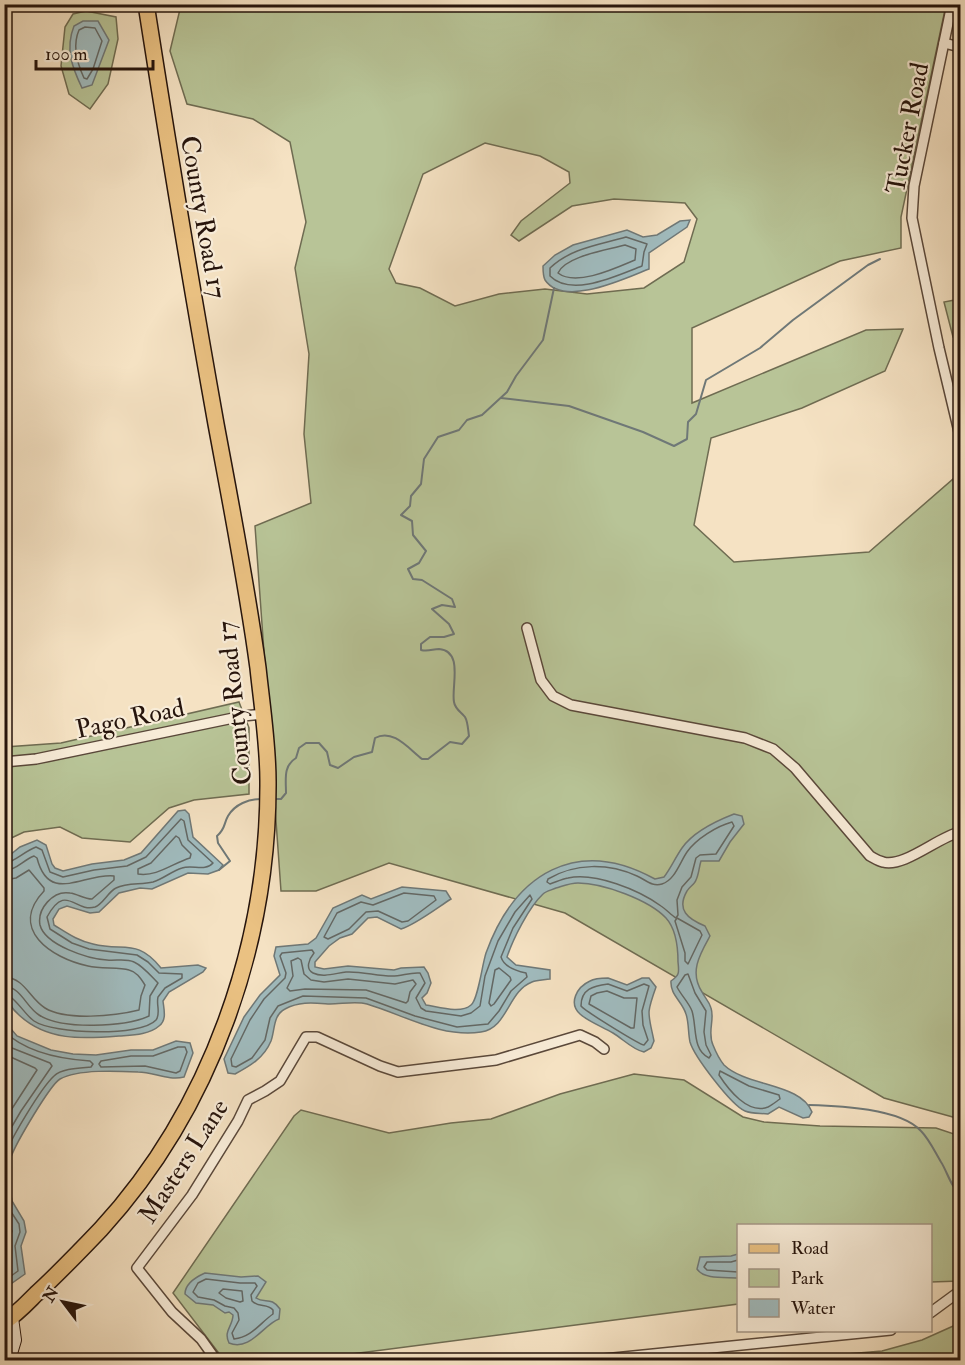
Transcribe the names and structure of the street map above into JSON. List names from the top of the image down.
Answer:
{
  "streets": {
    "main road": ["County Road 17"],
    "street": ["Tucker Road", "Pago Road", "Masters Lane"]
  },
  "crossings": [
    ["County Road 17", "Pago Road"]
  ],
  "legend": ["Road", "Park", "Water"],
  "scale_bar": "100 m",
  "north": "top left"
}
